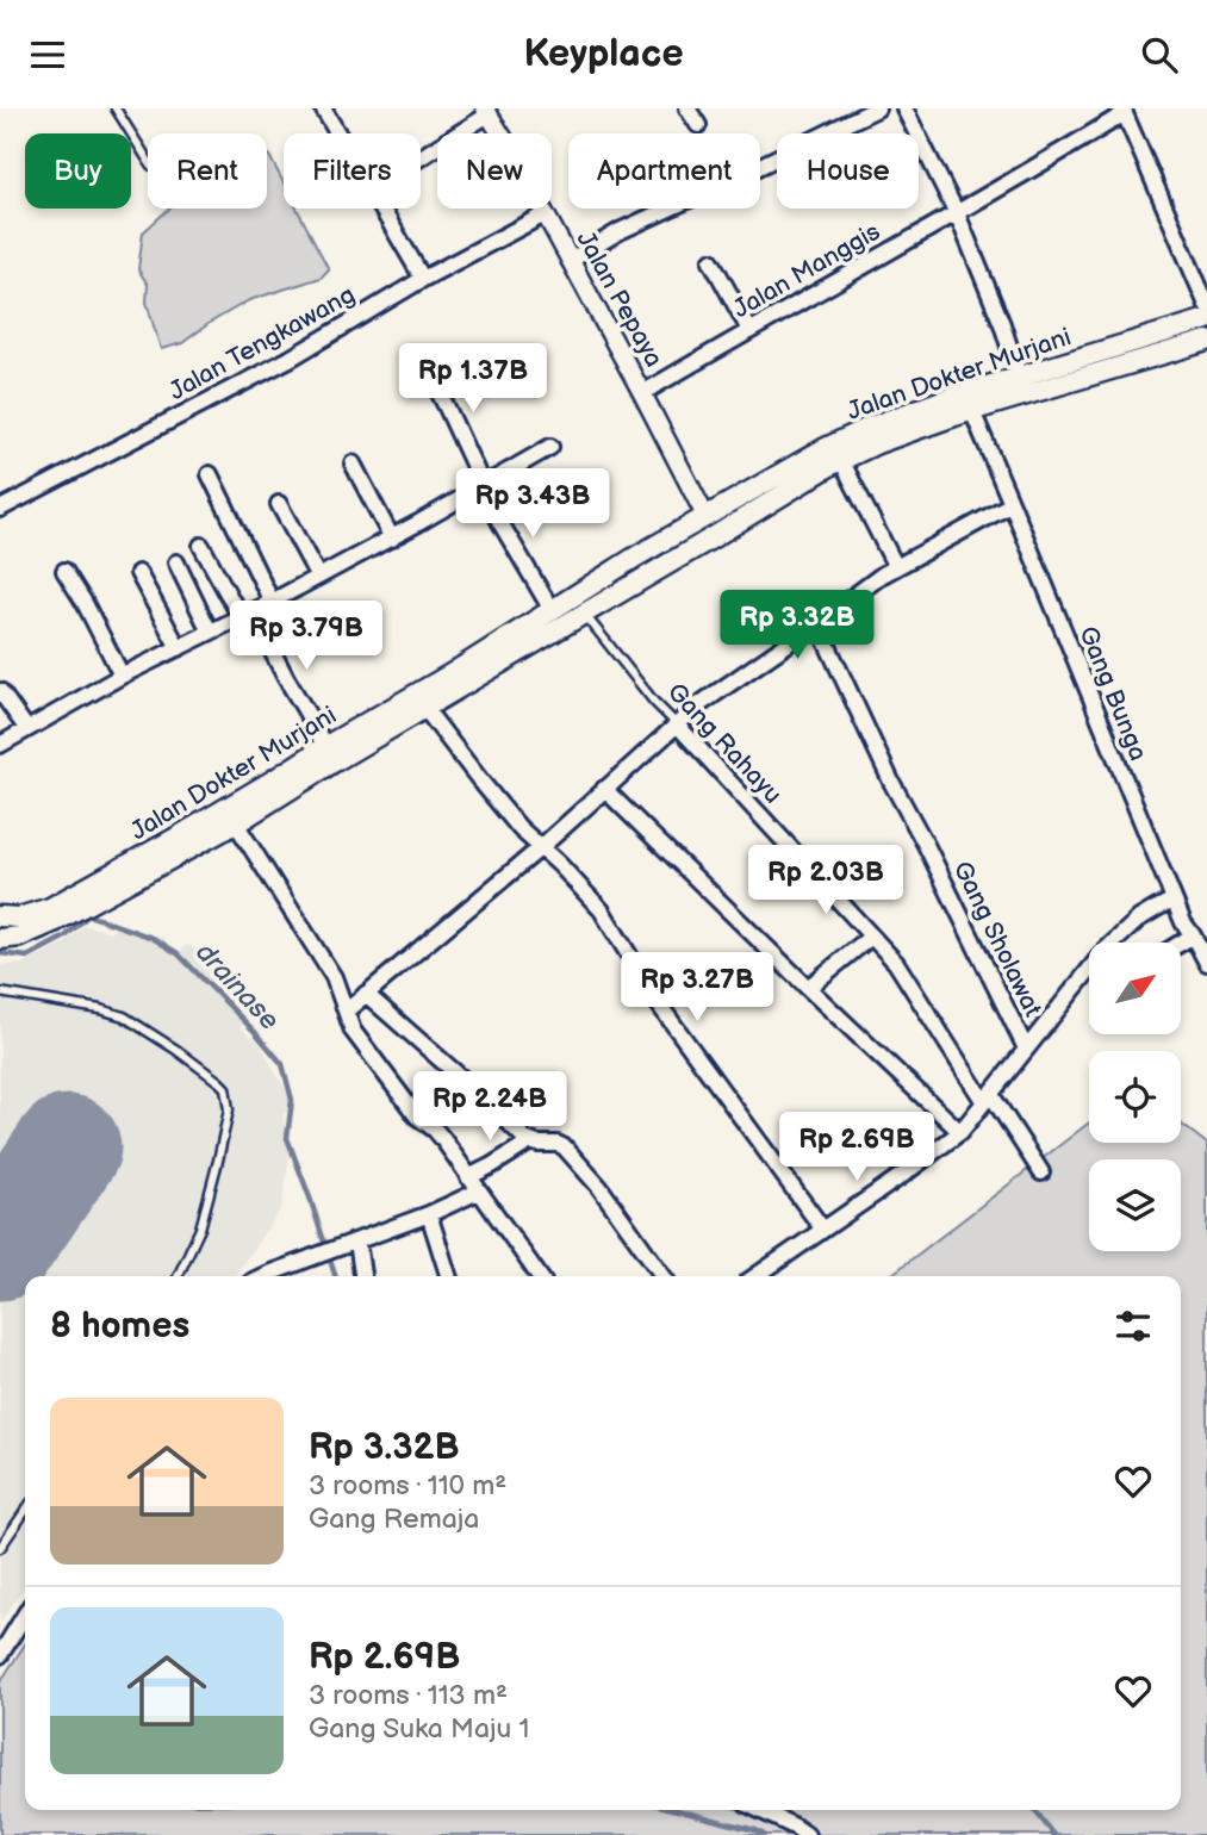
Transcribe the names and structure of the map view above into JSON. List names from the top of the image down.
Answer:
{
  "streets": {
    "main road": ["Jalan Dokter Murjani"],
    "street": [
      "Jalan Manggis",
      "Jalan Pepaya",
      "Jalan Tengkawang",
      "Gang Bunga",
      "Gang Rahayu",
      "Gang Sholawat"
    ]
  },
  "crossings": [
    ["Jalan Manggis", "Jalan Pepaya"],
    ["Jalan Pepaya", "Jalan Tengkawang"],
    ["Jalan Pepaya", "Jalan Dokter Murjani"],
    ["Jalan Dokter Murjani", "Gang Bunga"],
    ["Jalan Dokter Murjani", "Gang Rahayu"]
  ],
  "water": ["drainase"],
  "north": "top right",
  "page": {
    "header": "Keyplace",
    "chip": [
      "Buy",
      "Rent",
      "Filters",
      "New",
      "Apartment",
      "House"
    ],
    "price": [
      "Rp 1.37B",
      "Rp 3.43B",
      "Rp 3.32B",
      "Rp 3.79B",
      "Rp 2.03B",
      "Rp 3.27B",
      "Rp 2.24B",
      "Rp 2.69B"
    ],
    "heading": "8 homes",
    "list": [
      {
        "name": "Rp 3.32B",
        "note": "3 rooms · 110 m² · Gang Remaja"
      },
      {
        "name": "Rp 2.69B",
        "note": "3 rooms · 113 m² · Gang Suka Maju 1"
      }
    ]
  }
}
